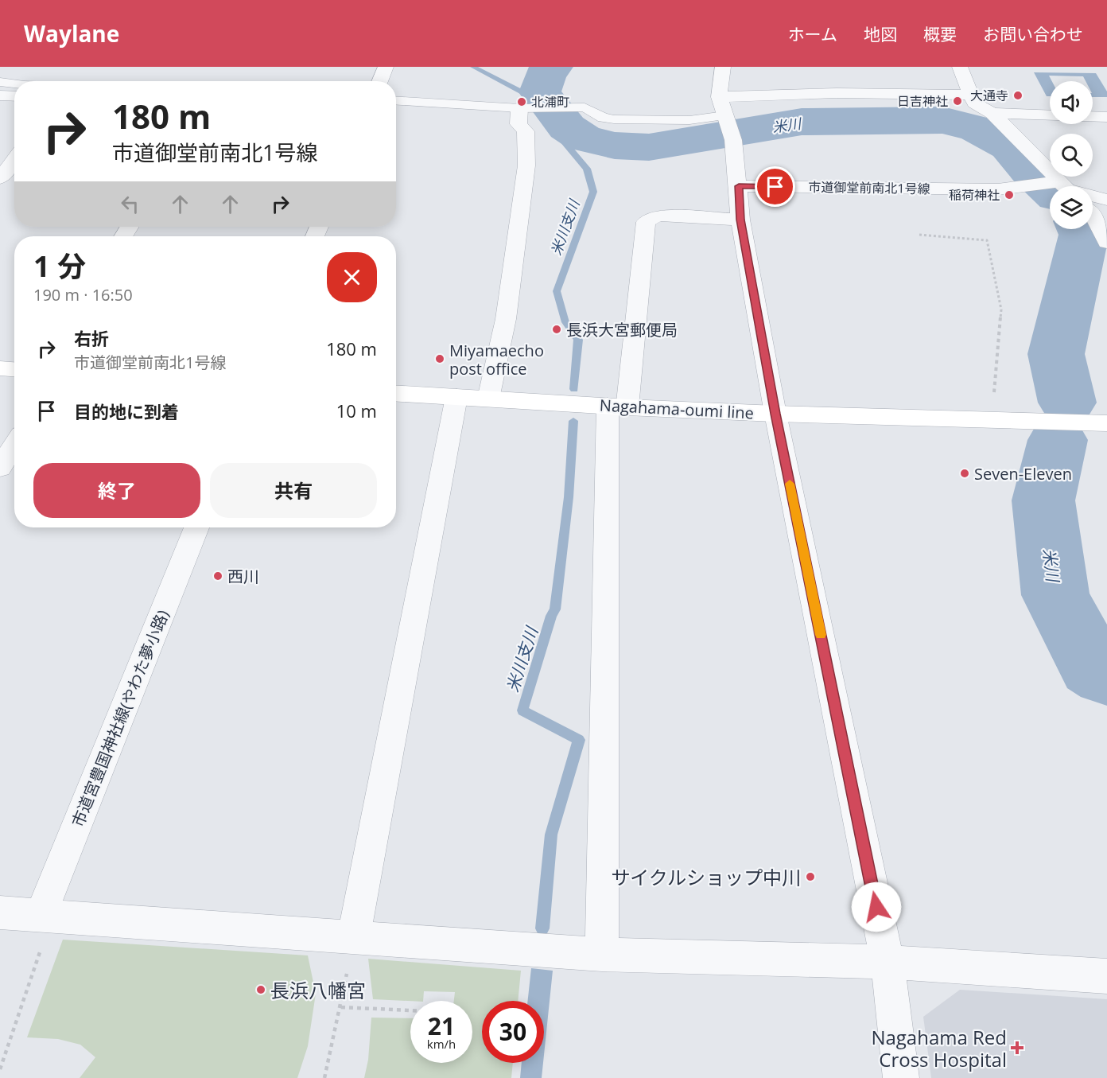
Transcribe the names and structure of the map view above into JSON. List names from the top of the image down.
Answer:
{
  "streets": {
    "main road": ["Nagahama-oumi line"],
    "street": ["市道御堂前南北1号線", "市道宮豊国神社線(やわた夢小路)"]
  },
  "water": ["米川", "米川支川"],
  "places": {
    "other": [
      "大通寺",
      "日吉神社",
      "北浦町",
      "稲荷神社",
      "長浜大宮郵便局",
      "Miyamaecho post office",
      "Seven-Eleven",
      "西川",
      "サイクルショップ中川",
      "長浜八幡宮"
    ],
    "health": ["Nagahama Red Cross Hospital"]
  },
  "page": {
    "header": "Waylane",
    "nav": [
      "ホーム",
      "地図",
      "概要",
      "お問い合わせ"
    ],
    "turn": ["180 m", "市道御堂前南北1号線"],
    "heading": ["1 分", "190 m · 16:50"],
    "list": [
      {
        "name": "右折",
        "note": "市道御堂前南北1号線",
        "value": "180 m"
      },
      {
        "name": "目的地に到着",
        "value": "10 m"
      }
    ],
    "buttons": ["終了", "共有"],
    "speed": "21 km/h",
    "limit": "30"
  }
}
